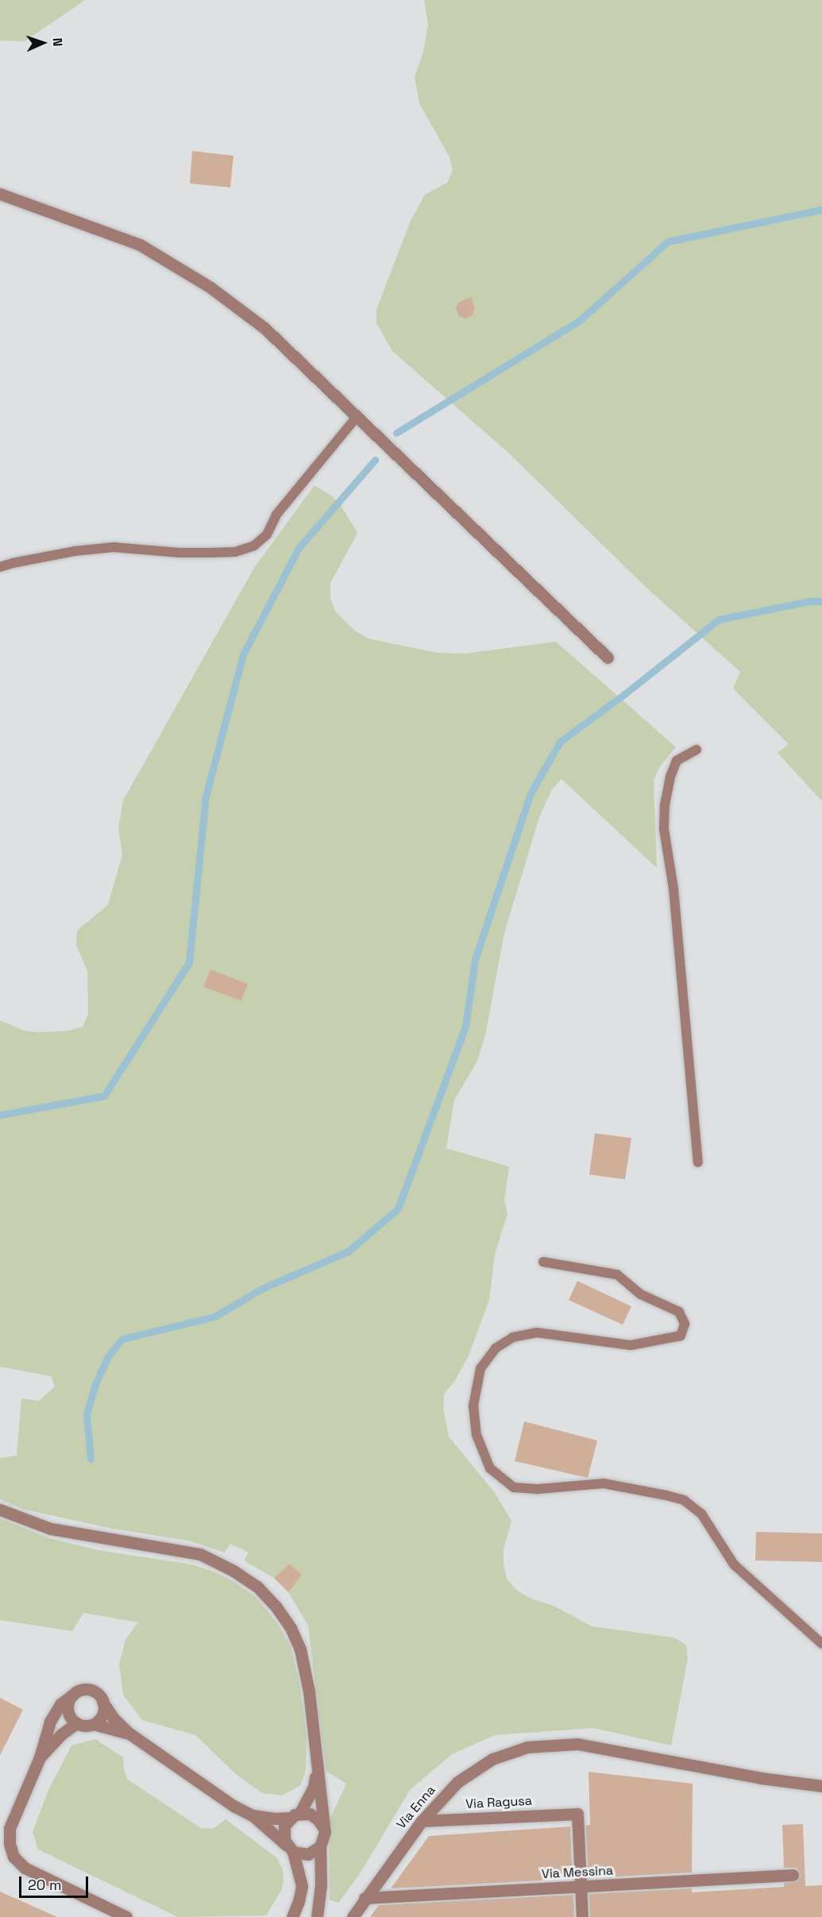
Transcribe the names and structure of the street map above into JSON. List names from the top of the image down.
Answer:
{
  "streets": {
    "street": ["Via Ragusa", "Via Enna", "Via Messina"]
  },
  "crossings": [
    ["Via Ragusa", "Via Enna"],
    ["Via Ragusa", "Via Messina"],
    ["Via Enna", "Via Messina"]
  ],
  "scale_bar": "20 m",
  "north": "right"
}
